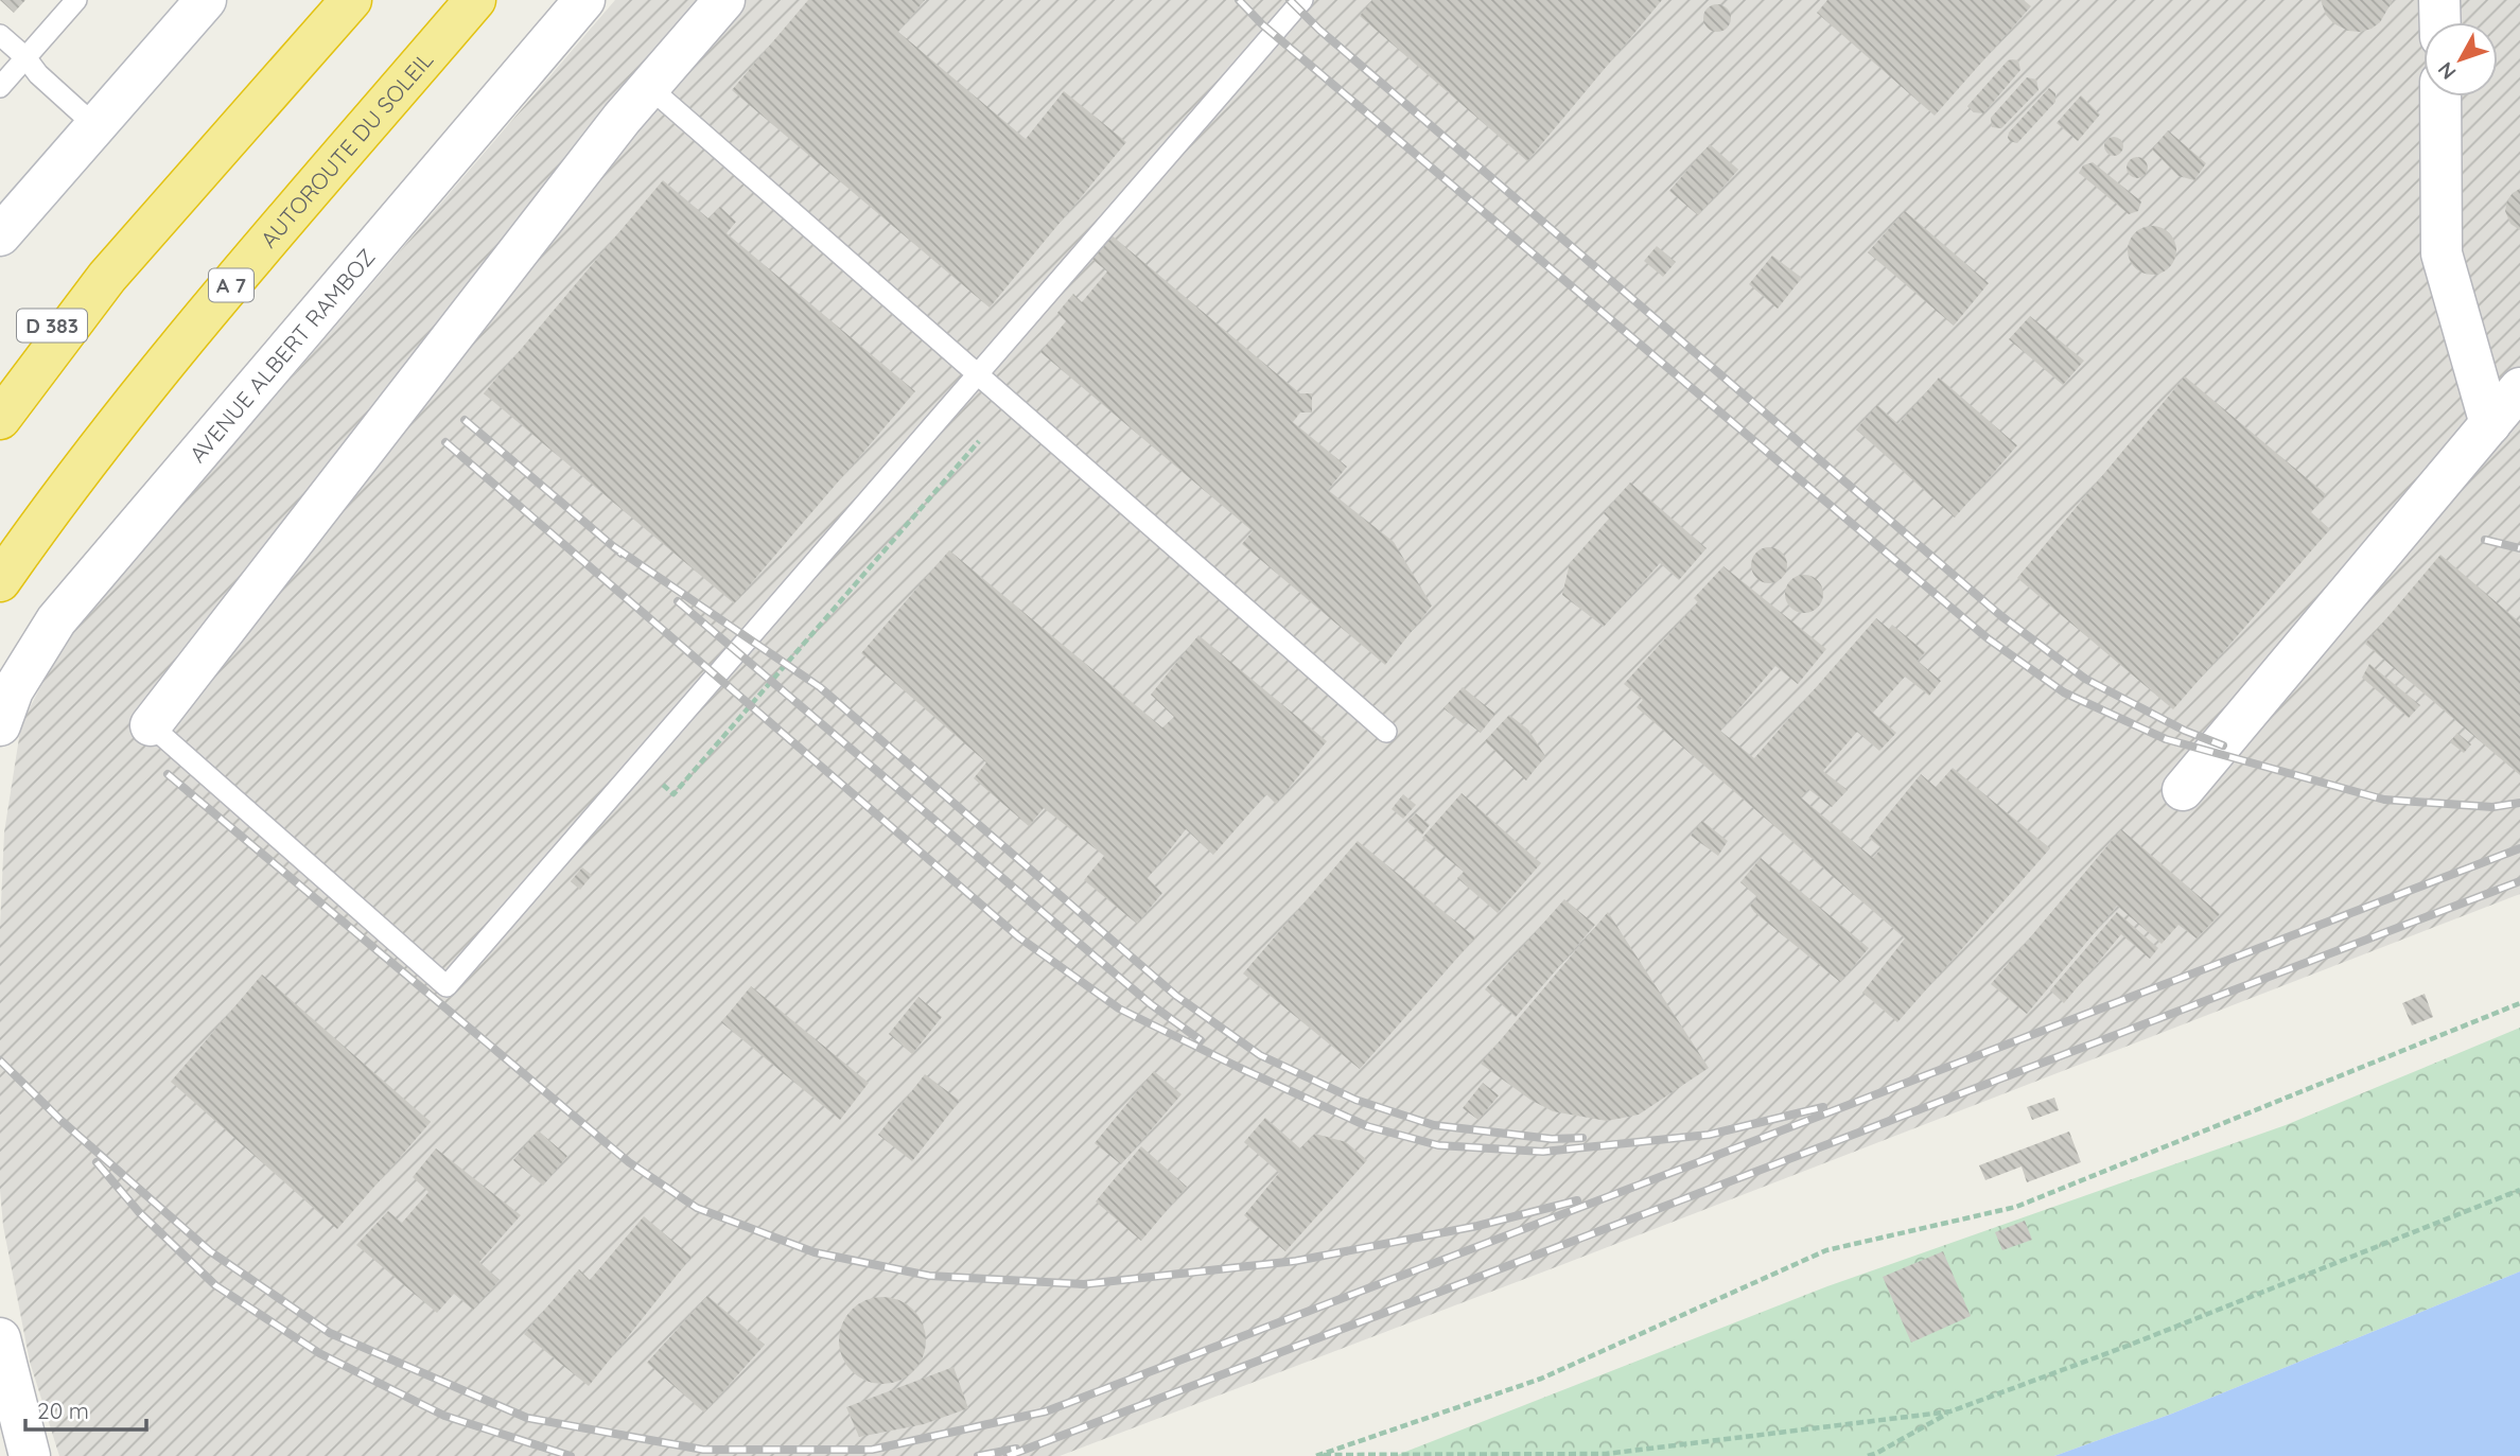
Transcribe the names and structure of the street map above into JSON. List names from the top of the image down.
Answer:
{
  "streets": {
    "highway": ["AUTOROUTE DU SOLEIL", "A 7", "D 383"],
    "street": ["AVENUE ALBERT RAMBOZ"]
  },
  "scale_bar": "20 m",
  "north": "bottom left"
}
